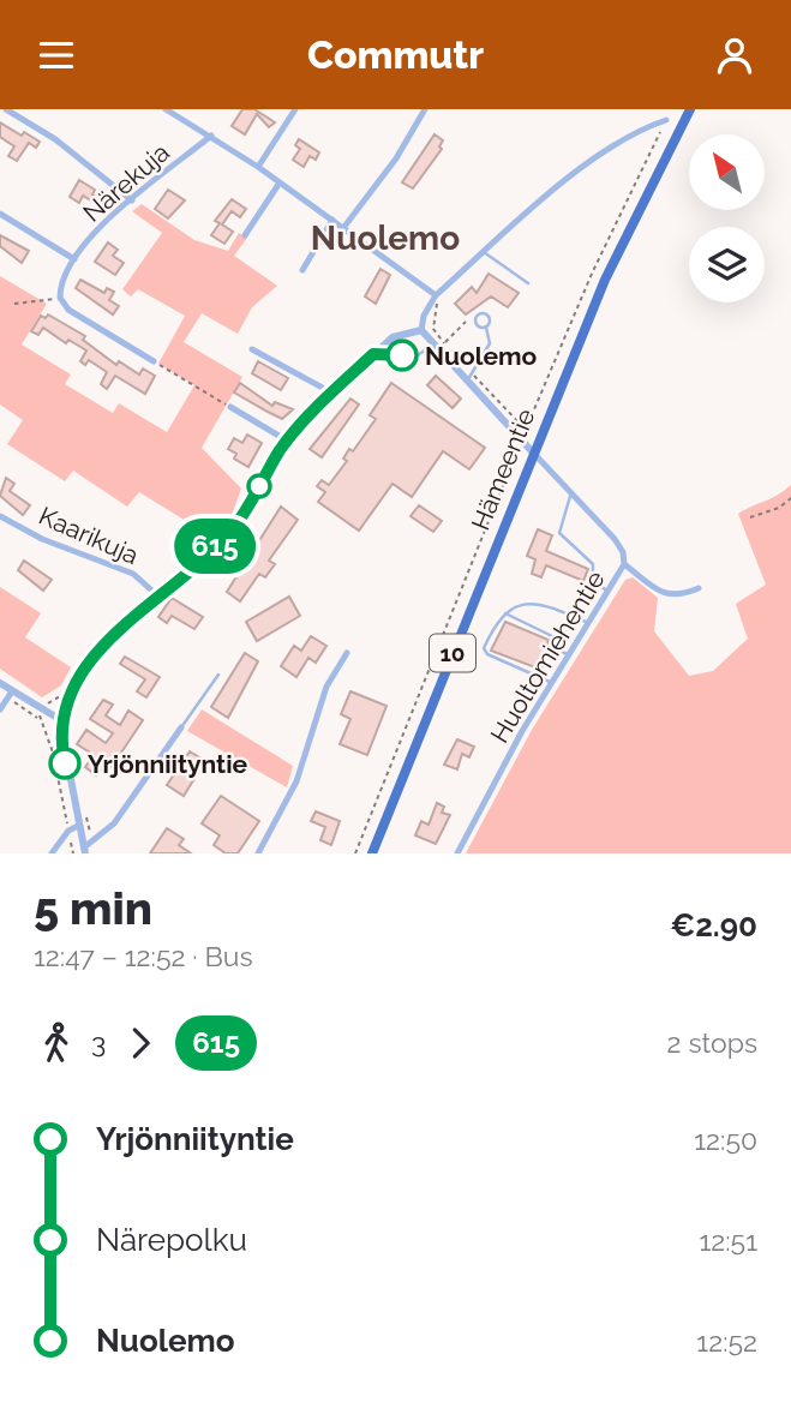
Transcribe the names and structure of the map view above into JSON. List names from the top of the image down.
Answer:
{
  "streets": {
    "highway": ["Hämeentie", "10"],
    "street": ["Närekuja", "Kaarikuja", "Huoltomiehentie"]
  },
  "crossings": [
    ["Hämeentie", "Huoltomiehentie"]
  ],
  "districts": ["Nuolemo"],
  "places": ["Nuolemo", "Yrjönniityntie"],
  "lines": ["bus line 615"],
  "north": "top left",
  "page": {
    "header": "Commutr",
    "on_map": "615",
    "heading": ["5 min", "12:47 – 12:52 · Bus", "€2.90"],
    "legs": ["3", "615", "2 stops"],
    "list": [
      {
        "name": "Yrjönniityntie",
        "value": "12:50"
      },
      {
        "name": "Närepolku",
        "value": "12:51"
      },
      {
        "name": "Nuolemo",
        "value": "12:52"
      }
    ]
  }
}
